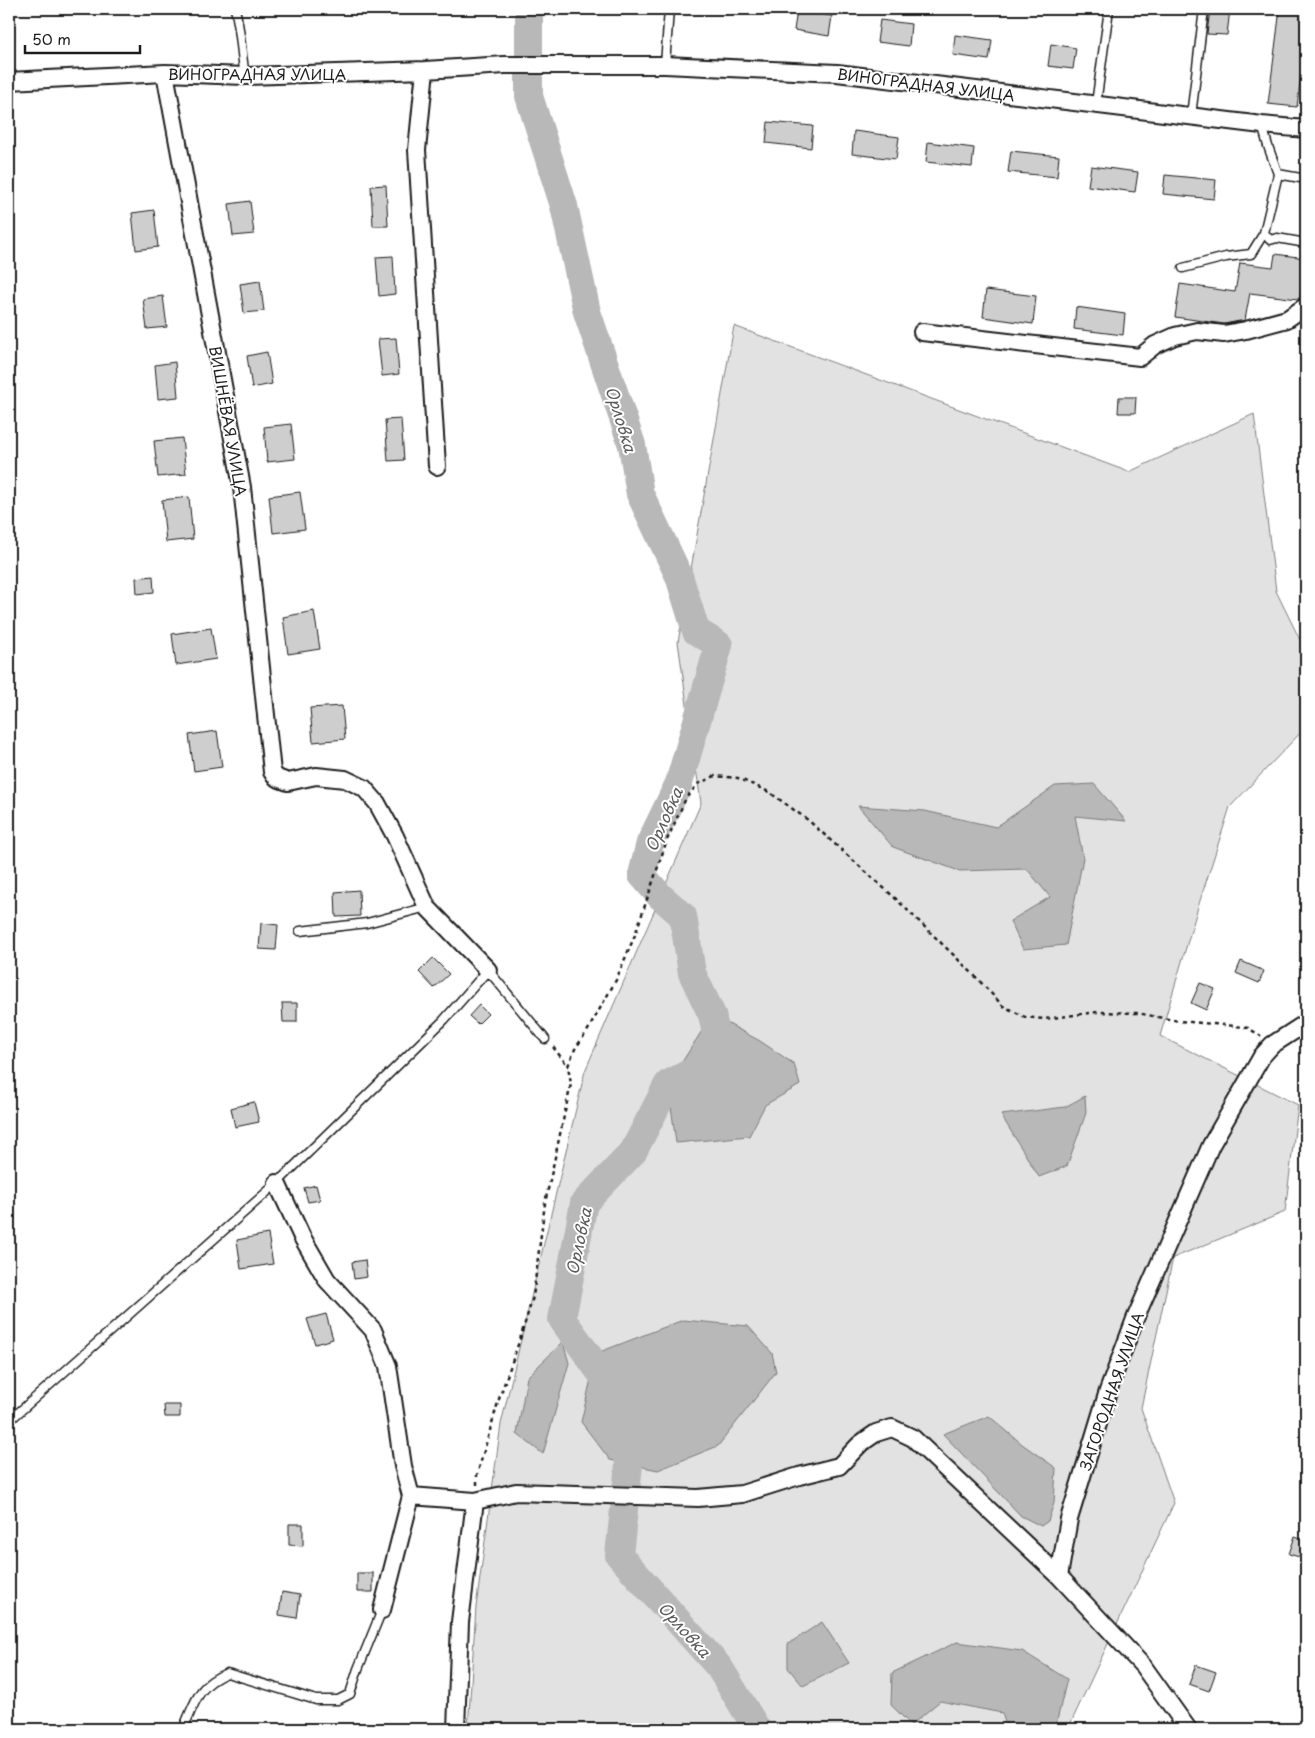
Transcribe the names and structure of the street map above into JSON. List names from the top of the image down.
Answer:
{
  "streets": {
    "street": ["ВИНОГРАДНАЯ УЛИЦА", "ВИШНЁВАЯ УЛИЦА", "ЗАГОРОДНАЯ УЛИЦА"]
  },
  "crossings": [
    ["ВИНОГРАДНАЯ УЛИЦА", "ВИШНЁВАЯ УЛИЦА"]
  ],
  "water": ["Орловка"],
  "scale_bar": "50 m"
}
